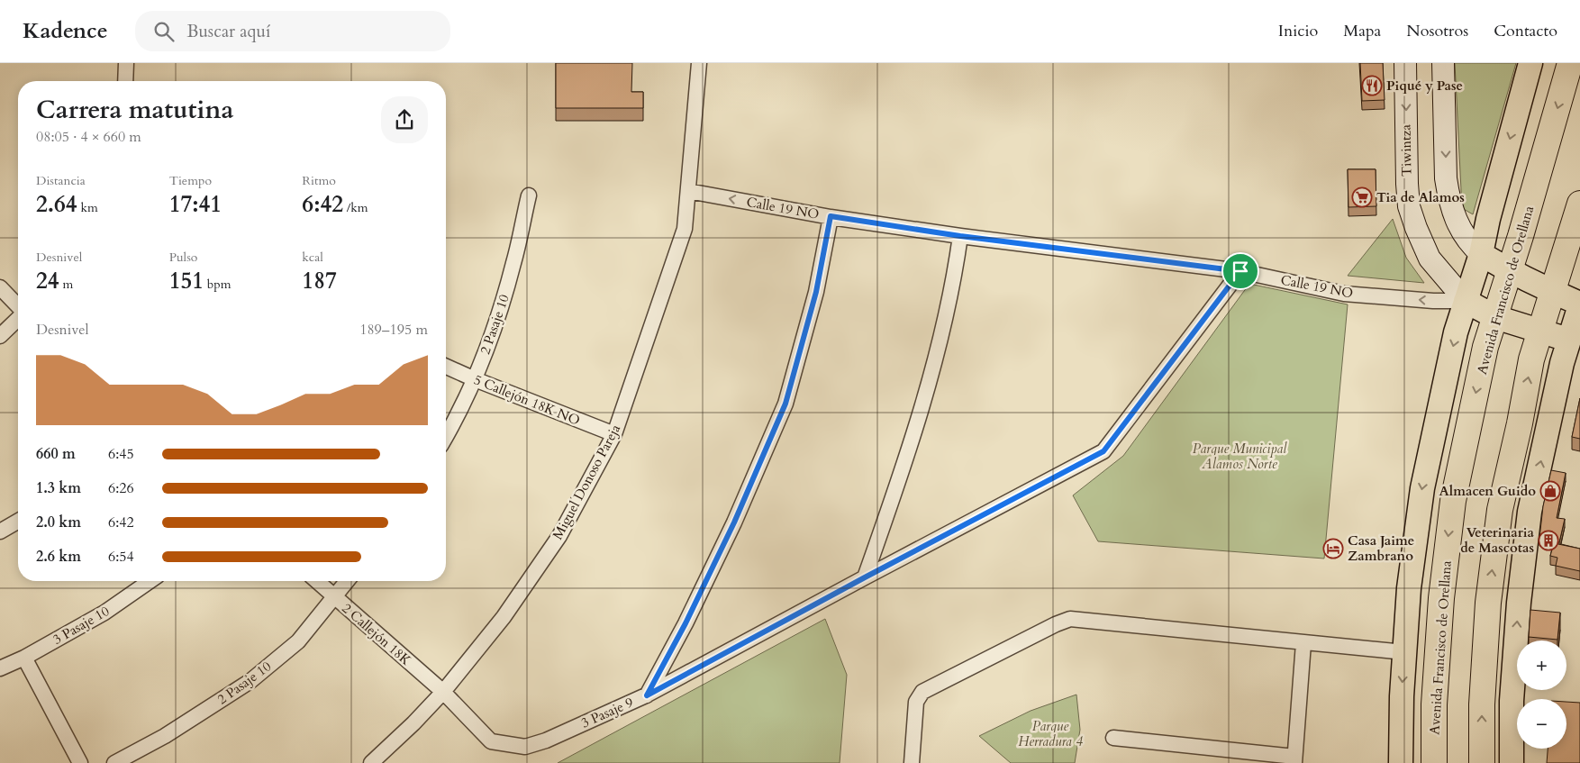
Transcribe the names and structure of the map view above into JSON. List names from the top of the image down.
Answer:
{
  "streets": {
    "highway": ["Avenida Francisco de Orellana"],
    "street": [
      "Tiwintza",
      "Calle 19 NO",
      "2 Pasaje 10",
      "5 Callejón 18K NO",
      "Miguel Donoso Pareja",
      "3 Pasaje 10",
      "2 Callejón 18K",
      "3 Pasaje 9"
    ]
  },
  "crossings": [
    ["Tiwintza", "Calle 19 NO"],
    ["Calle 19 NO", "Miguel Donoso Pareja"],
    ["Calle 19 NO", "3 Pasaje 9"],
    ["2 Pasaje 10", "5 Callejón 18K NO"],
    ["2 Pasaje 10", "2 Callejón 18K"],
    ["5 Callejón 18K NO", "Miguel Donoso Pareja"],
    ["Miguel Donoso Pareja", "2 Callejón 18K"],
    ["Miguel Donoso Pareja", "3 Pasaje 9"],
    ["2 Callejón 18K", "3 Pasaje 9"]
  ],
  "one_way": ["Calle 19 NO"],
  "parks": ["Parque Municipal Alamos Norte", "Parque Herradura 4"],
  "places": {
    "restaurant": ["Piqué y Pase"],
    "supermarket": ["Tia de Alamos"],
    "shop": ["Almacen Guido"],
    "building": ["Veterinaria de Mascotas"],
    "hotel": ["Casa Jaime Zambrano"]
  },
  "page": {
    "header": "Kadence",
    "search": "Buscar aquí",
    "nav": [
      "Inicio",
      "Mapa",
      "Nosotros",
      "Contacto"
    ],
    "heading": ["Carrera matutina", "08:05 · 4 × 660 m"],
    "stats": [
      ["Distancia", "2.64 km"],
      ["Tiempo", "17:41"],
      ["Ritmo", "6:42 /km"],
      ["Desnivel", "24 m"],
      ["Pulso", "151 bpm"],
      ["kcal", "187"]
    ],
    "chart": ["Desnivel", "189–195 m"],
    "list": [
      {
        "name": "660 m",
        "note": "6:45"
      },
      {
        "name": "1.3 km",
        "note": "6:26"
      },
      {
        "name": "2.0 km",
        "note": "6:42"
      },
      {
        "name": "2.6 km",
        "note": "6:54"
      }
    ],
    "map_buttons": ["+", "−"]
  }
}
